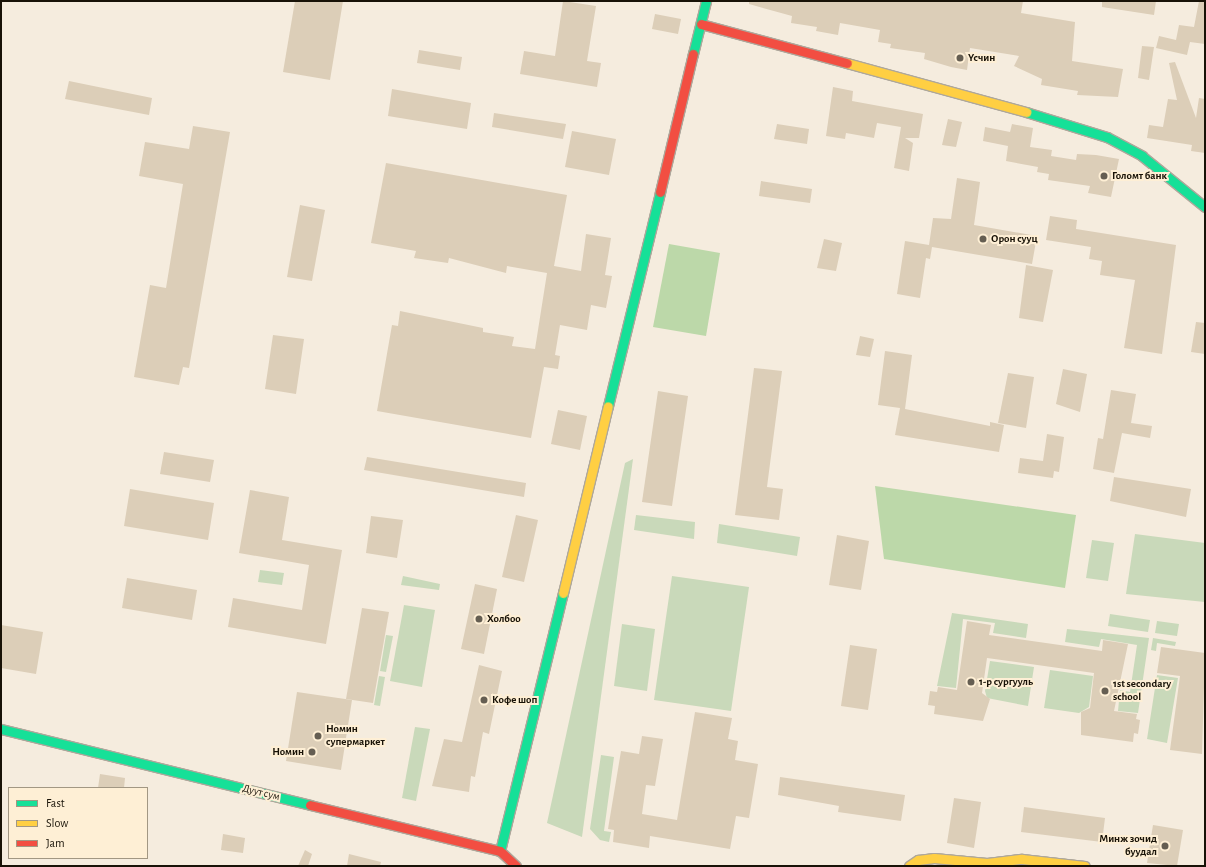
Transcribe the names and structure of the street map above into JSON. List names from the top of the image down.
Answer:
{
  "streets": {
    "street": ["Дуут сум"]
  },
  "places": [
    "Үсчин",
    "Голомт банк",
    "Орон сууц",
    "Холбоо",
    "1-р сургууль",
    "1st secondary school",
    "Кофе шоп",
    "Номин супермаркет",
    "Номин",
    "Минж зочид буудал"
  ],
  "legend": ["Fast", "Slow", "Jam"]
}
